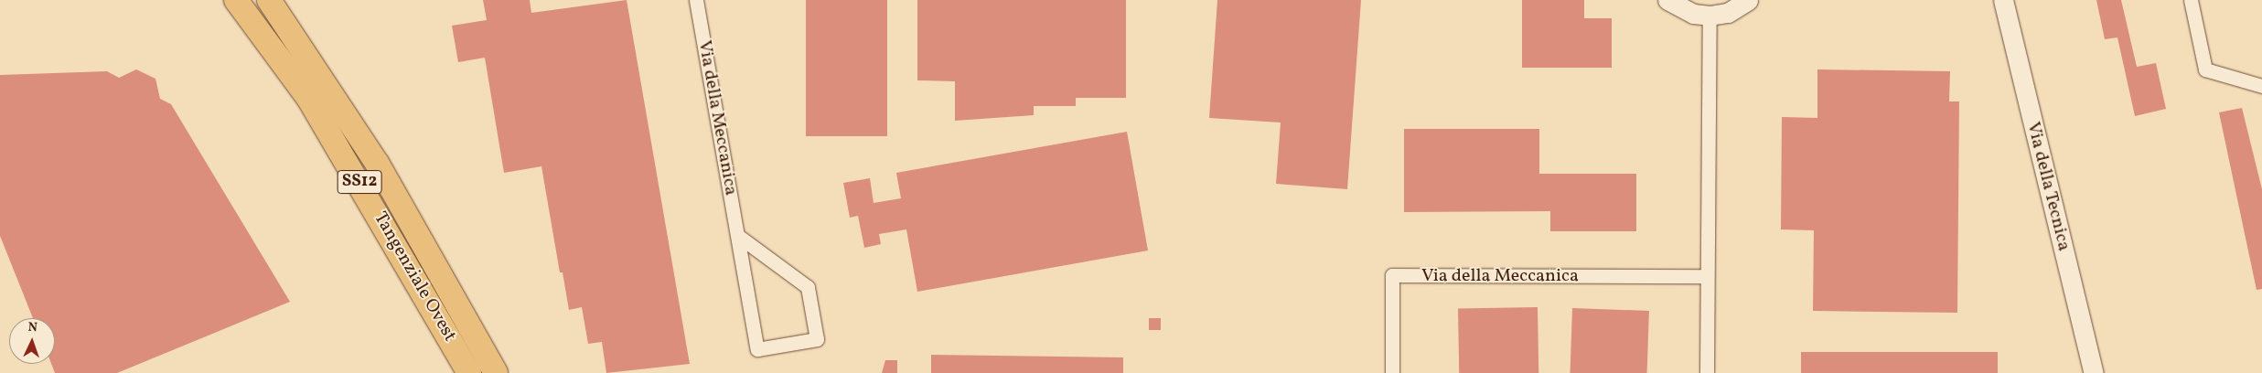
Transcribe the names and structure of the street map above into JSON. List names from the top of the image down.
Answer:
{
  "streets": {
    "highway": ["SS12", "Tangenziale Ovest"],
    "street": ["Via della Meccanica", "Via della Tecnica"]
  },
  "north": "top"
}
